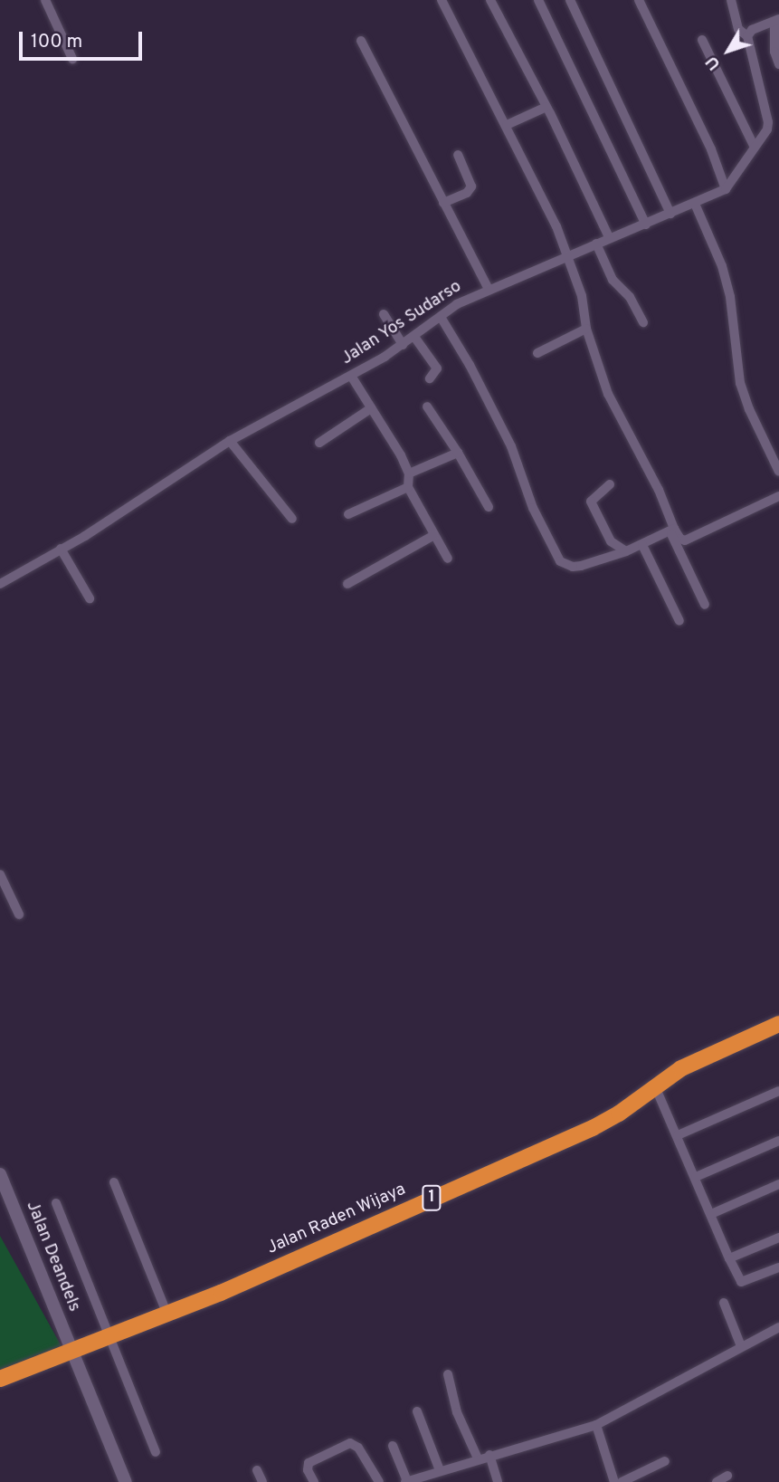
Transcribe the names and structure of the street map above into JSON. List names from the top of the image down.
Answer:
{
  "streets": {
    "highway": ["1", "Jalan Raden Wijaya"],
    "street": ["Jalan Yos Sudarso", "Jalan Deandels"]
  },
  "crossings": [
    ["1", "Jalan Raden Wijaya"],
    ["1", "Jalan Deandels"],
    ["Jalan Raden Wijaya", "Jalan Deandels"]
  ],
  "scale_bar": "100 m",
  "north": "bottom left"
}
